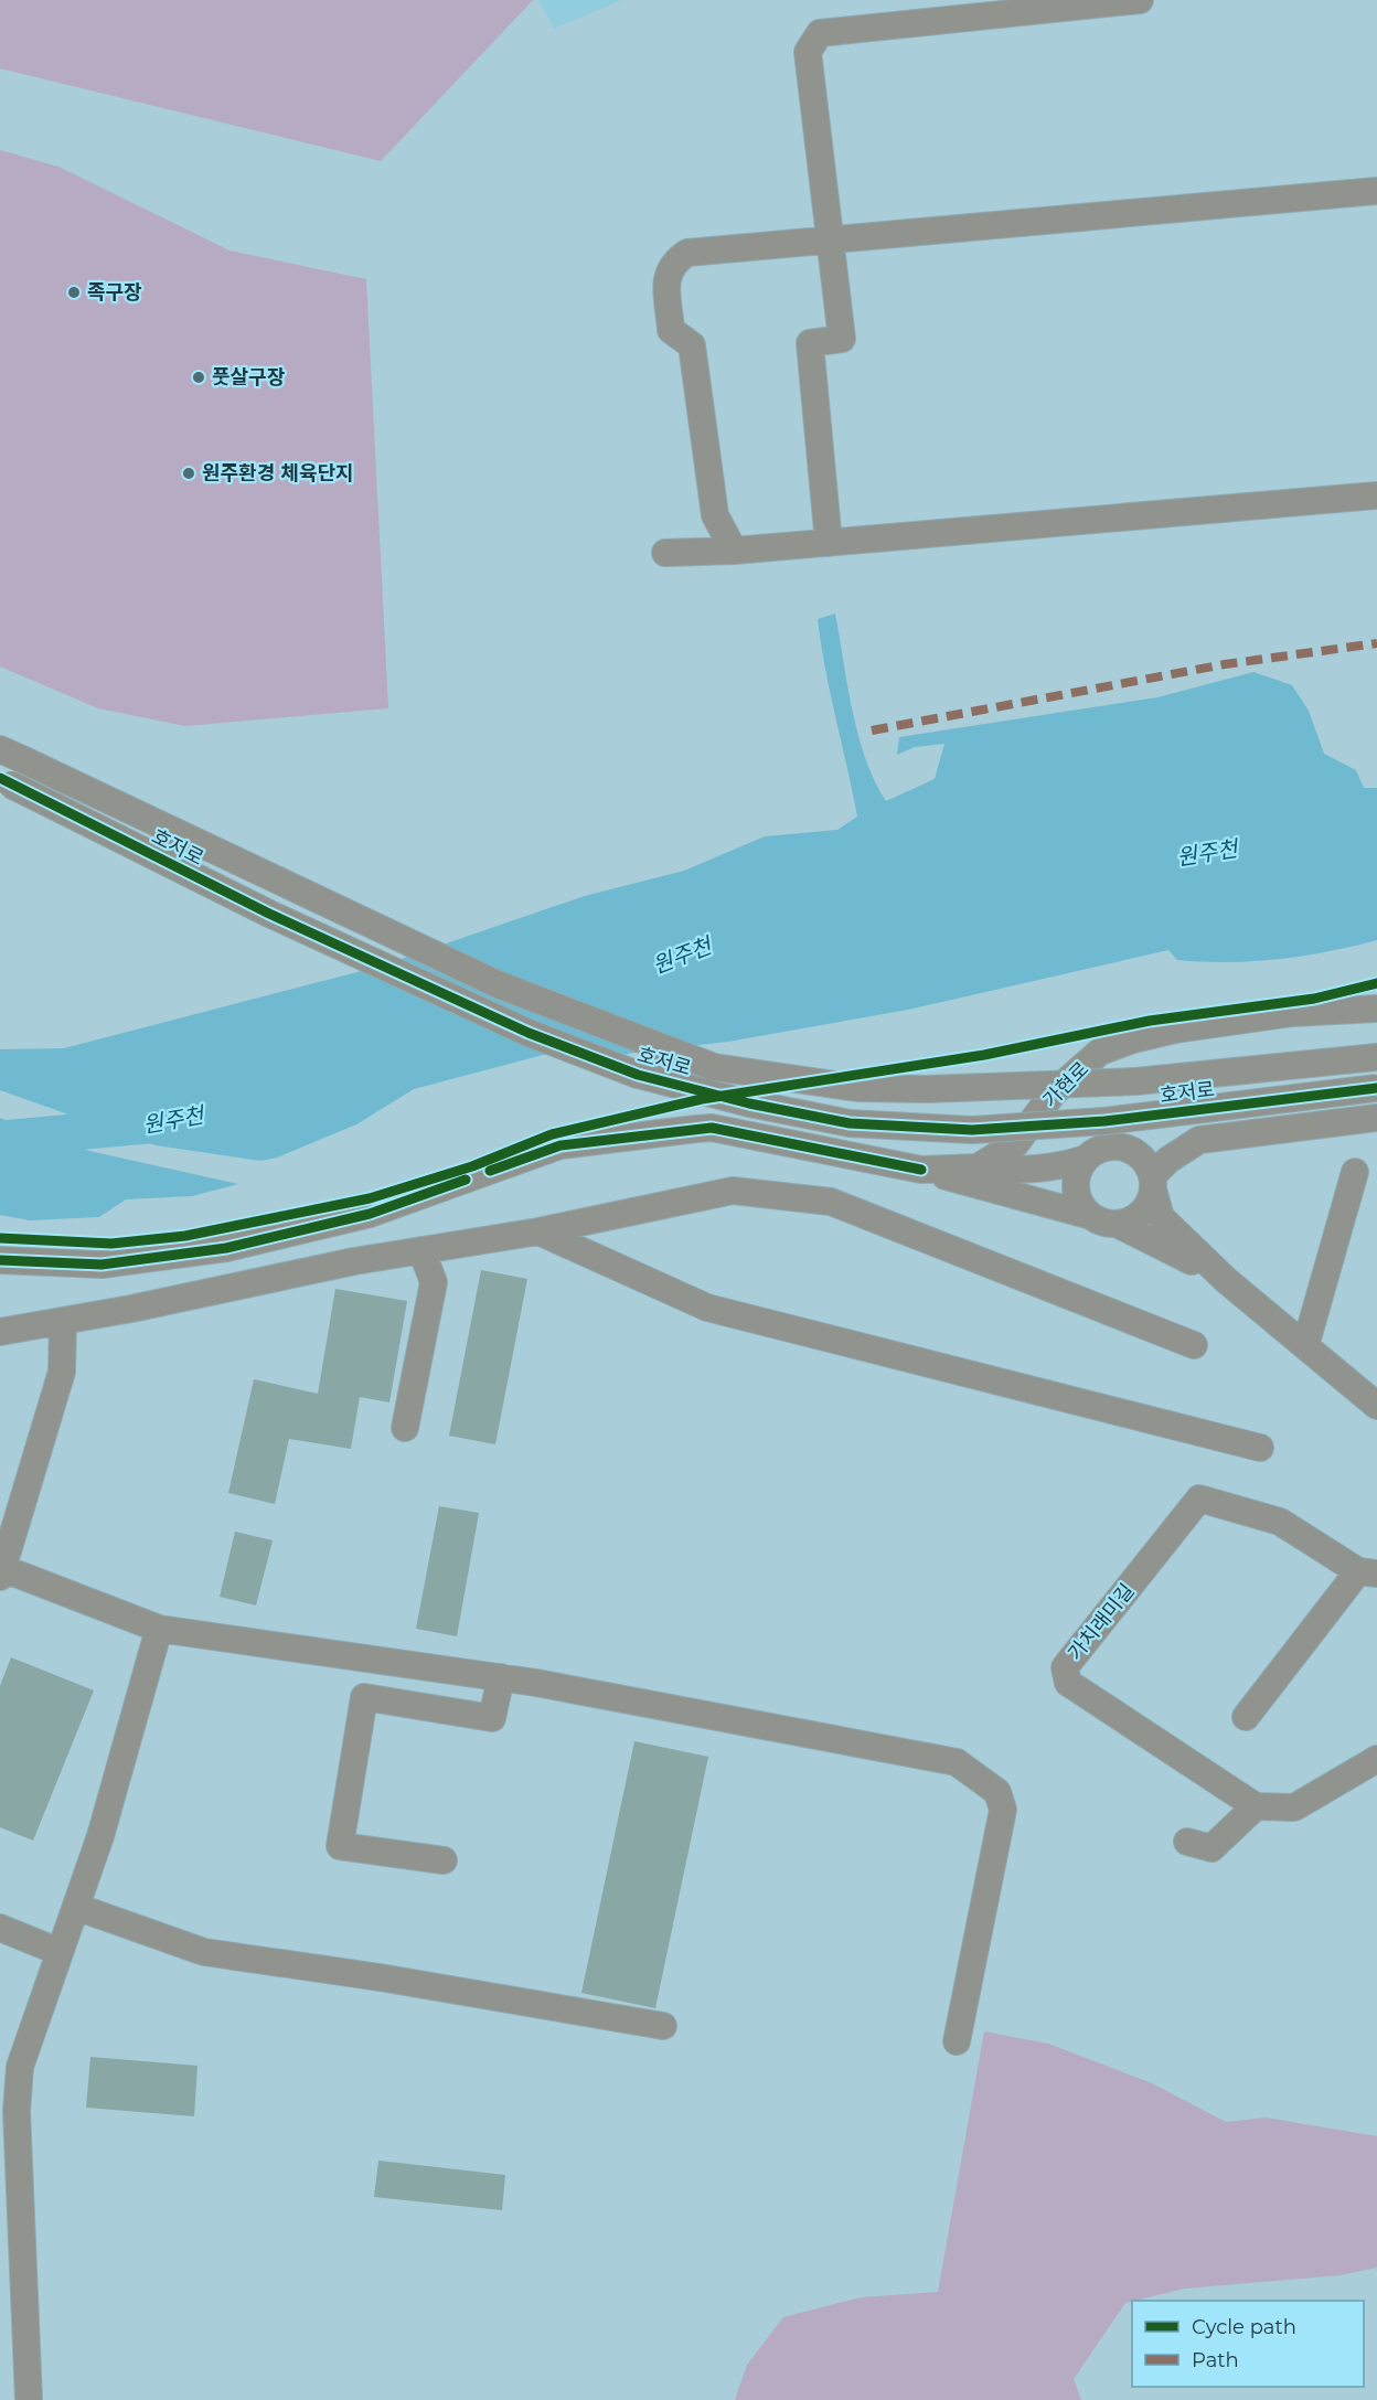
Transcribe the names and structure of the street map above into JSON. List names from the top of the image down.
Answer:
{
  "streets": {
    "street": ["호저로", "가현로", "가치래미길"]
  },
  "water": ["원주천"],
  "places": ["족구장", "풋살구장", "원주환경 체육단지"],
  "legend": ["Cycle path", "Path"]
}
